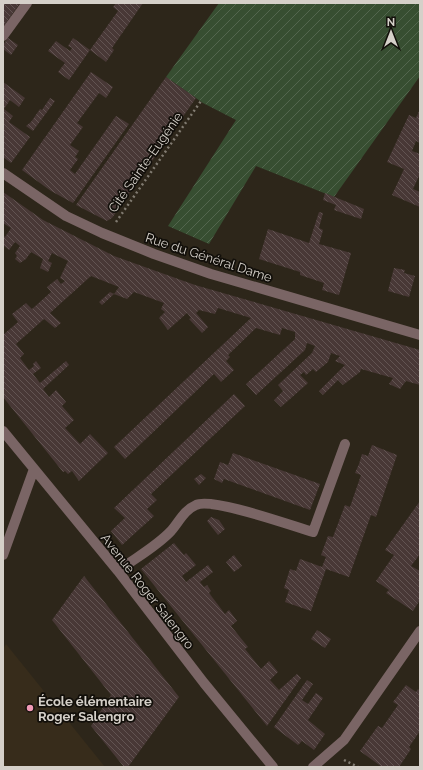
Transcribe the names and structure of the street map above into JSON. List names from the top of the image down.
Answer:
{
  "streets": {
    "street": ["Rue du Général Dame", "Avenue Roger Salengro"],
    "path": ["Cité Sainte-Eugénie"]
  },
  "crossings": [
    ["Cité Sainte-Eugénie", "Rue du Général Dame"]
  ],
  "places": ["École élémentaire Roger Salengro"],
  "north": "top"
}
